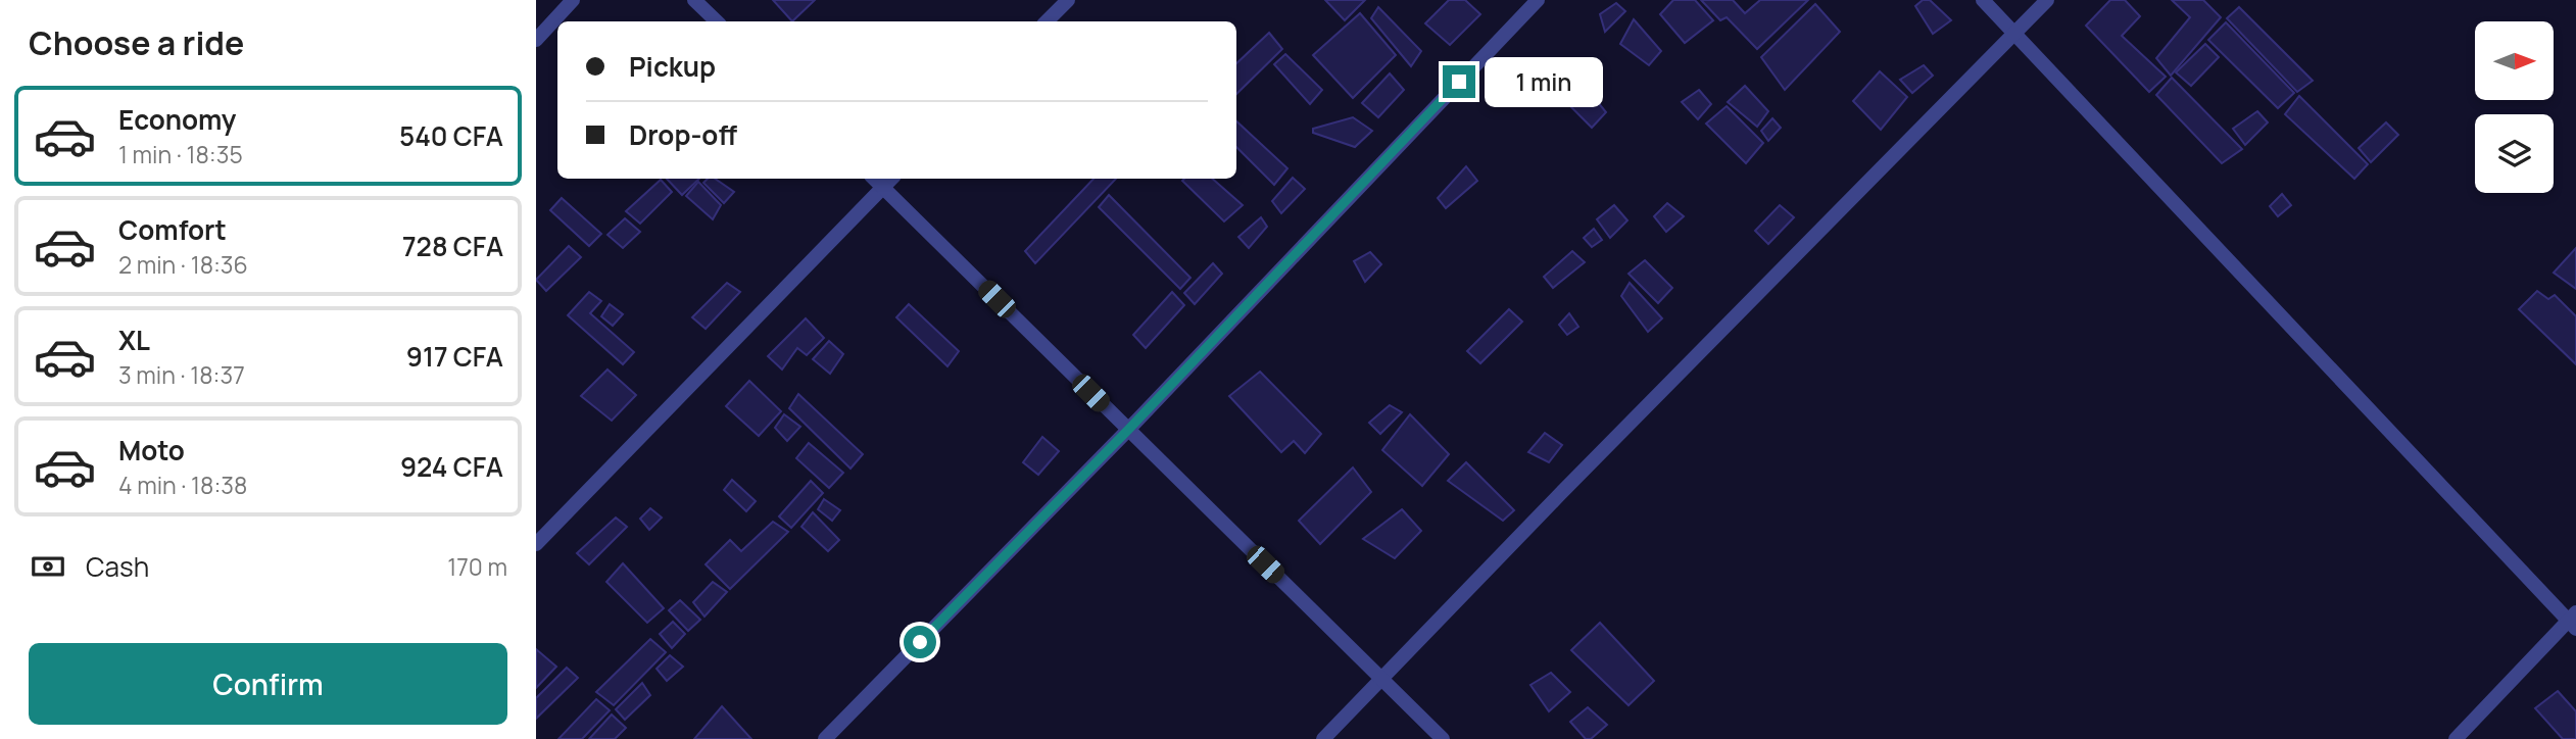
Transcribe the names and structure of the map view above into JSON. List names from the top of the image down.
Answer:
{
  "north": "right",
  "page": {
    "heading": "Choose a ride",
    "banner": ["Pickup", "Drop-off"],
    "bubble": "1 min",
    "list": [
      {
        "name": "Economy",
        "note": "1 min · 18:35",
        "value": "540 CFA"
      },
      {
        "name": "Comfort",
        "note": "2 min · 18:36",
        "value": "728 CFA"
      },
      {
        "name": "XL",
        "note": "3 min · 18:37",
        "value": "917 CFA"
      },
      {
        "name": "Moto",
        "note": "4 min · 18:38",
        "value": "924 CFA"
      }
    ],
    "pay": ["Cash", "170 m"],
    "buttons": "Confirm"
  }
}
